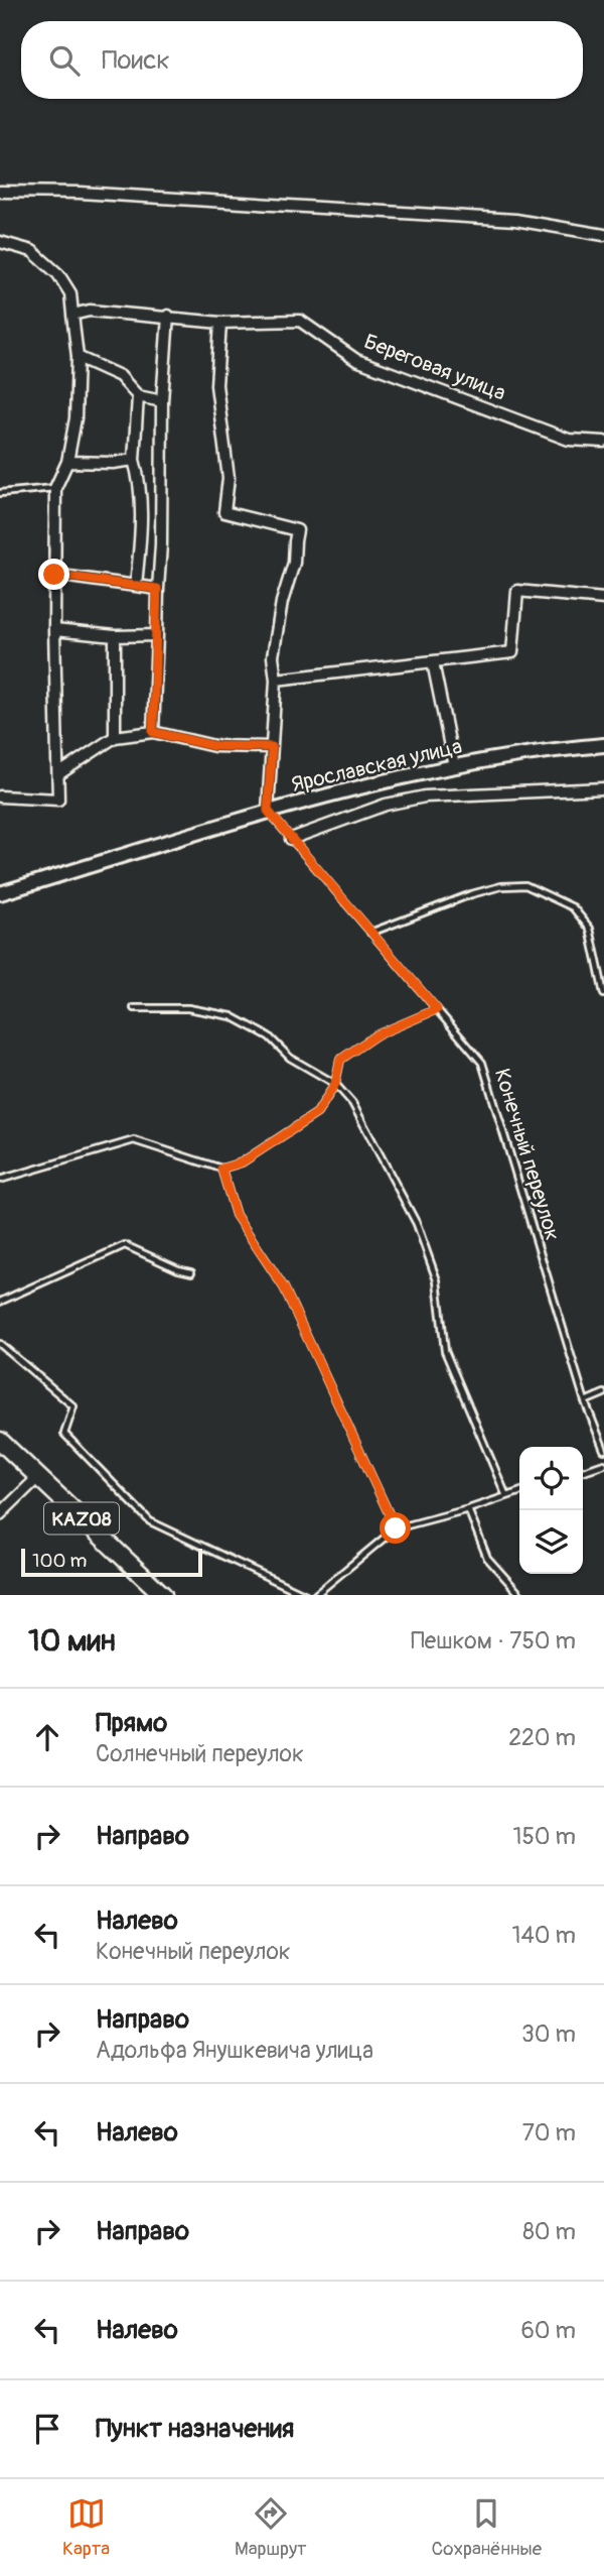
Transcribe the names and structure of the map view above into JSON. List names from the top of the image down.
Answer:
{
  "streets": {
    "highway": ["KAZ08"],
    "main road": ["Ярославская улица"],
    "street": ["Береговая улица"],
    "lane": ["Конечный переулок"]
  },
  "crossings": [
    ["Ярославская улица", "Конечный переулок"]
  ],
  "scale_bar": "100 m",
  "page": {
    "search": "Поиск",
    "scale": "100 m",
    "heading": ["10 мин", "Пешком · 750 m"],
    "list": [
      ["Прямо", "Солнечный переулок", "220 m"],
      ["Направо", "150 m"],
      ["Налево", "Конечный переулок", "140 m"],
      ["Направо", "Адольфа Янушкевича улица", "30 m"],
      ["Налево", "70 m"],
      ["Направо", "80 m"],
      ["Налево", "60 m"],
      "Пункт назначения"
    ],
    "nav": ["Карта", "Маршрут", "Сохранённые"]
  }
}
